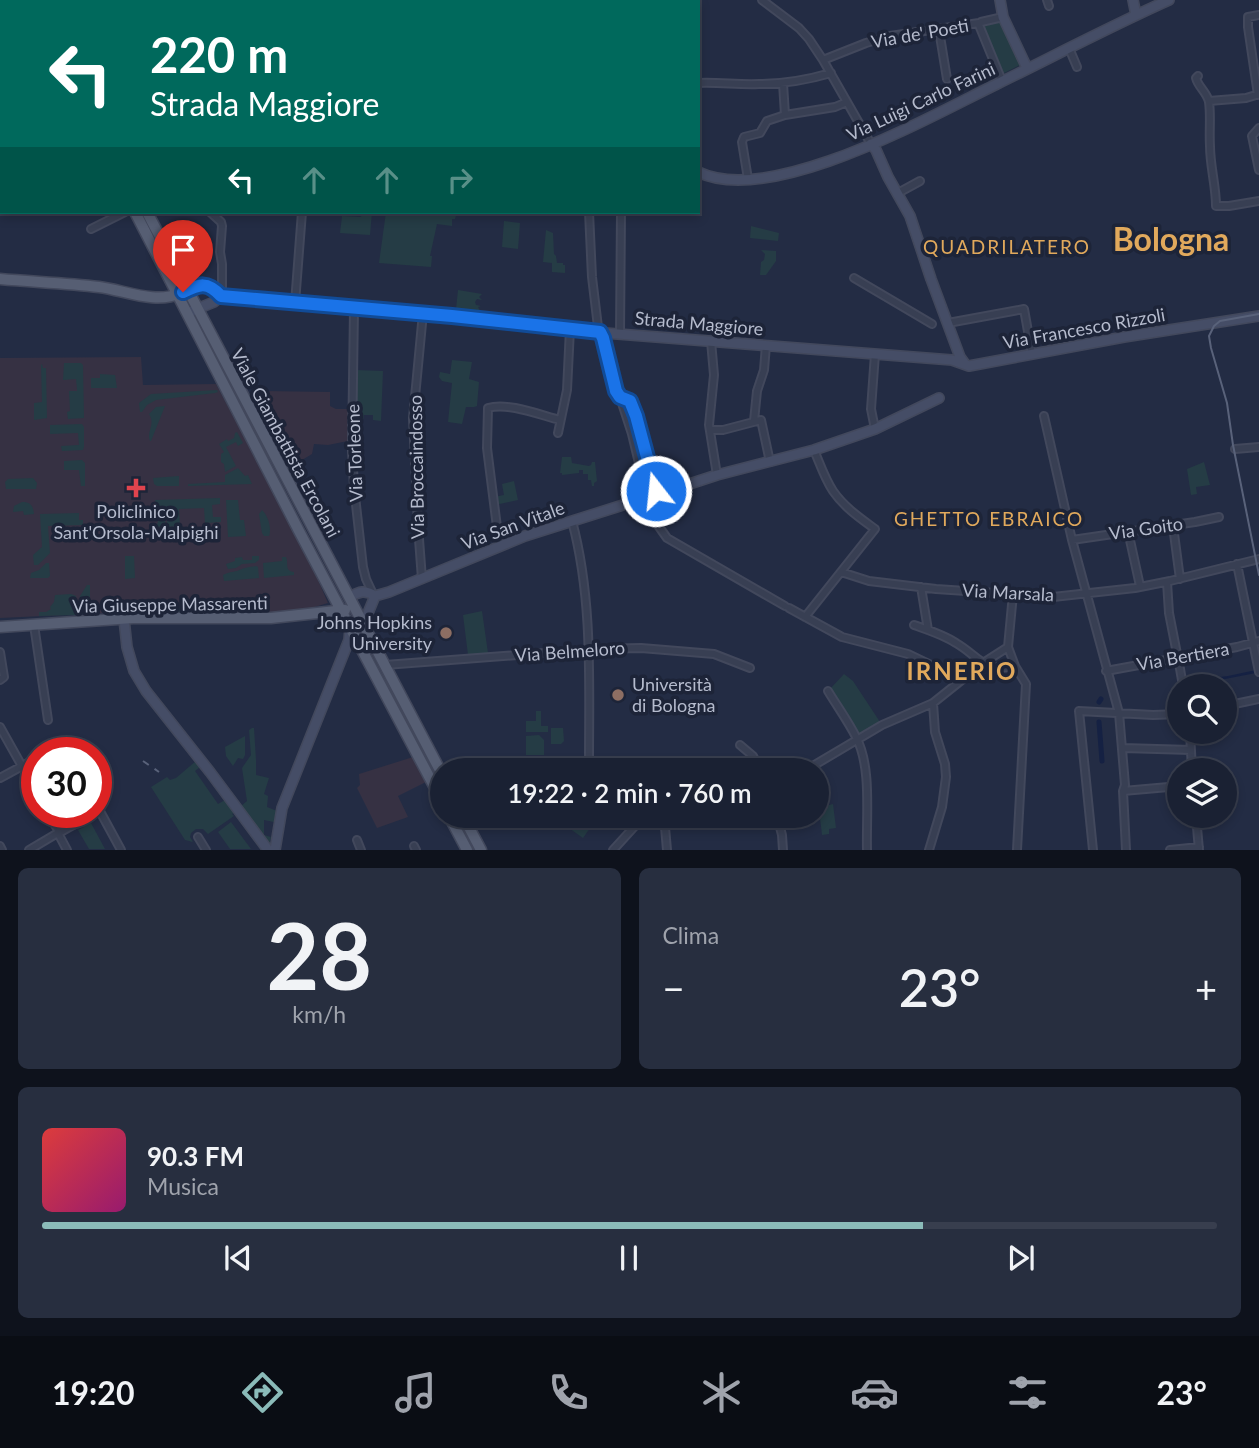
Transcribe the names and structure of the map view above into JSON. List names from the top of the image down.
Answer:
{
  "streets": {
    "main road": ["Viale Giambattista Ercolani", "Via Giuseppe Massarenti"],
    "street": [
      "Via de' Poeti",
      "Via Luigi Carlo Farini",
      "Strada Maggiore",
      "Via Francesco Rizzoli",
      "Via Torleone",
      "Via Broccaindosso",
      "Via San Vitale",
      "Via Goito",
      "Via Marsala",
      "Via Belmeloro",
      "Via Bertiera"
    ]
  },
  "crossings": [
    ["Strada Maggiore", "Via Francesco Rizzoli"],
    ["Strada Maggiore", "Via Torleone"],
    ["Strada Maggiore", "Via Broccaindosso"],
    ["Viale Giambattista Ercolani", "Via Giuseppe Massarenti"],
    ["Viale Giambattista Ercolani", "Via Belmeloro"],
    ["Via Torleone", "Via San Vitale"],
    ["Via Broccaindosso", "Via San Vitale"]
  ],
  "districts": [
    "Bologna",
    "QUADRILATERO",
    "GHETTO EBRAICO",
    "IRNERIO"
  ],
  "places": {
    "health": ["Policlinico Sant'Orsola-Malpighi"],
    "other": ["Johns Hopkins University", "Università di Bologna"]
  },
  "page": {
    "turn": ["220 m", "Strada Maggiore"],
    "limit": "30",
    "trip": "19:22 · 2 min · 760 m",
    "tile": [
      ["28", "km/h"],
      "Clima"
    ],
    "heat": ["−", "23°", "+"],
    "song": ["90.3 FM", "Musica"],
    "tabs": ["19:20", "23°"]
  }
}
